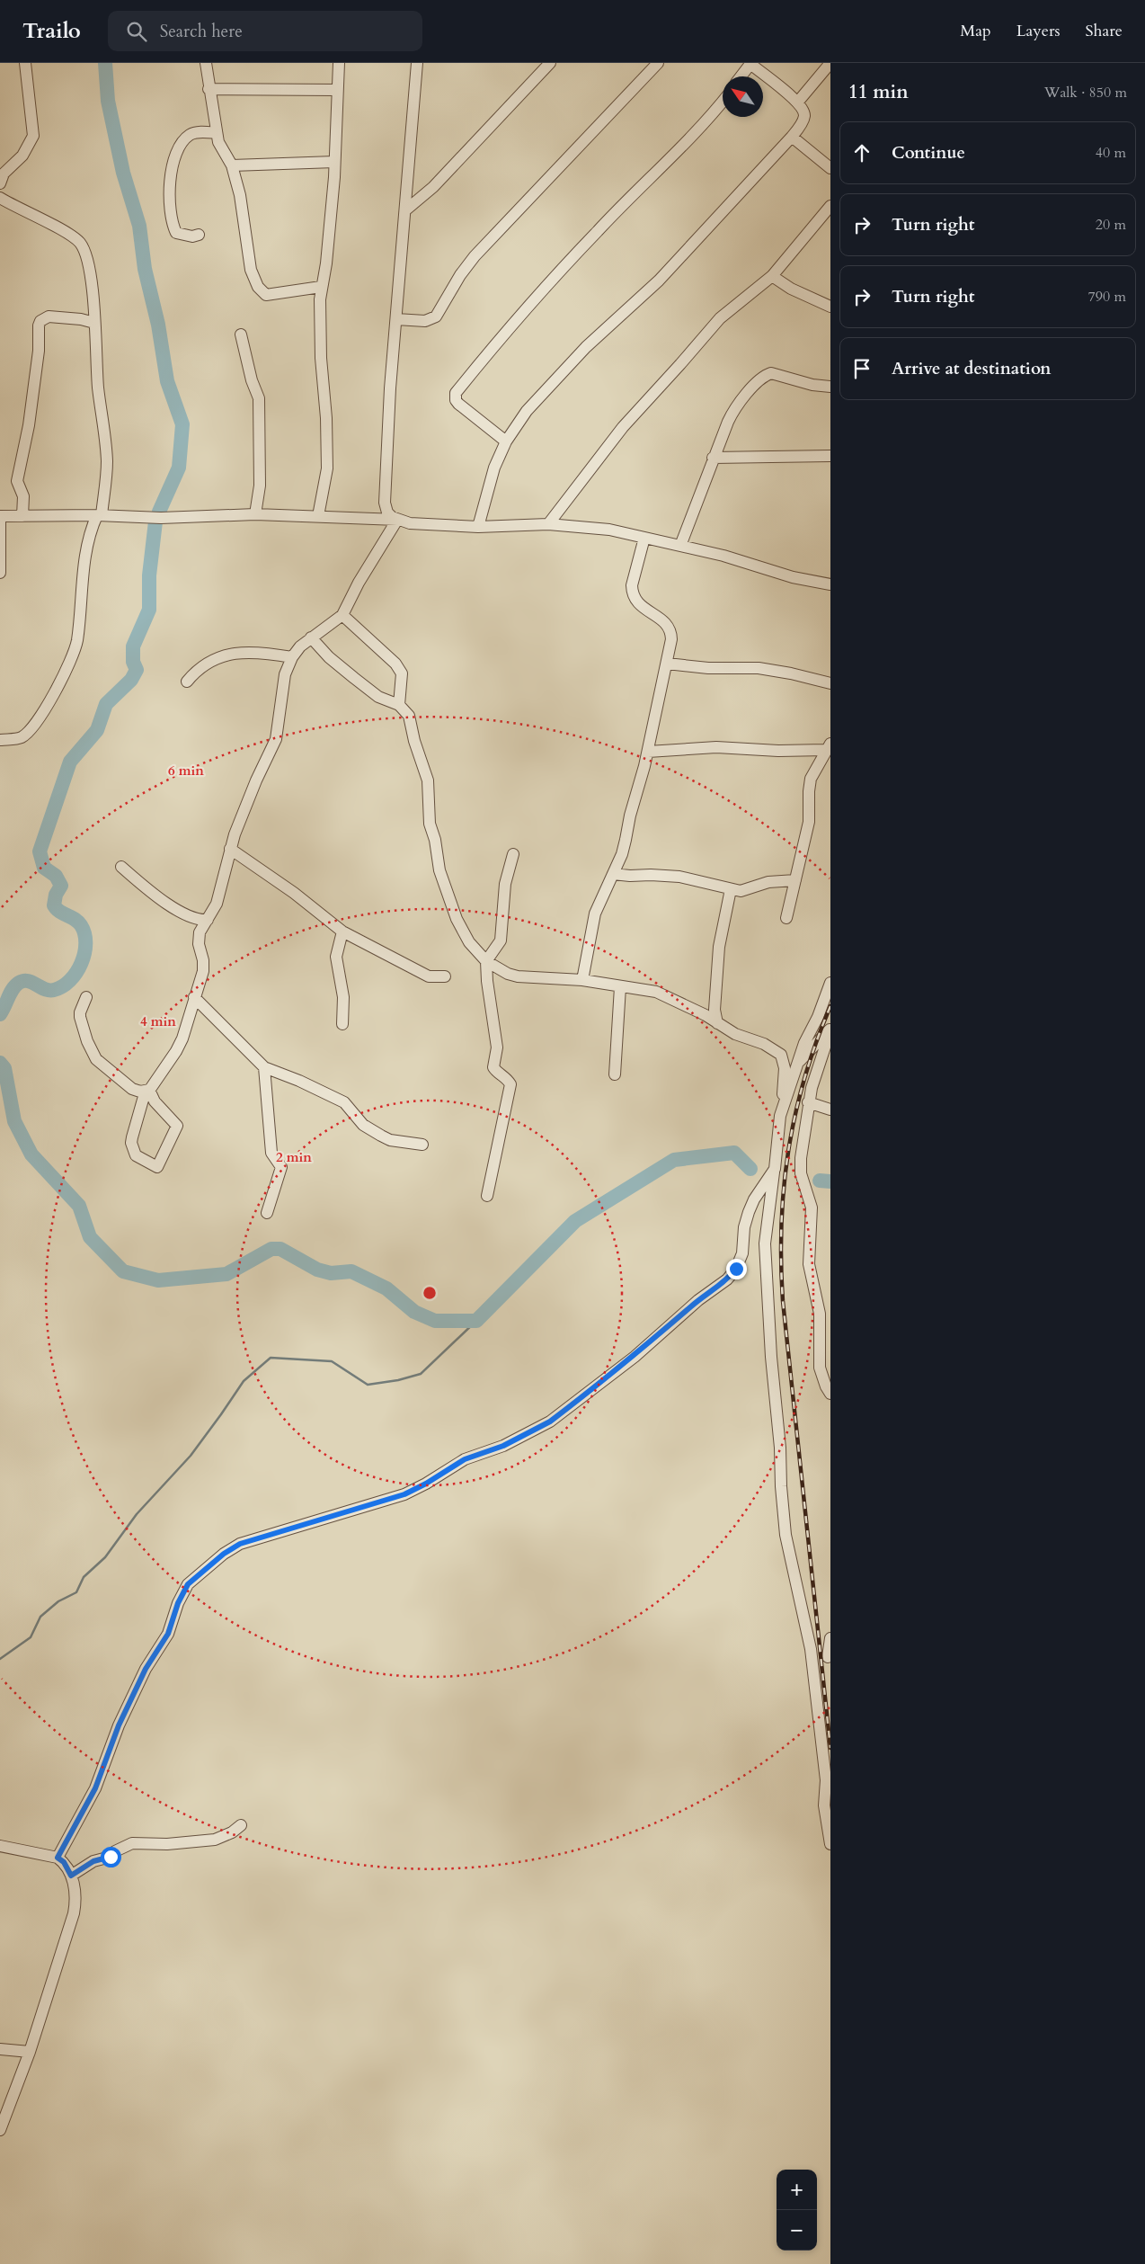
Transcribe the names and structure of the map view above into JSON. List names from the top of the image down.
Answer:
{
  "north": "top left",
  "page": {
    "header": "Trailo",
    "search": "Search here",
    "nav": ["Map", "Layers", "Share"],
    "heading": ["11 min", "Walk · 850 m"],
    "list": [
      ["Continue", "40 m"],
      ["Turn right", "20 m"],
      ["Turn right", "790 m"],
      "Arrive at destination"
    ],
    "map_buttons": ["+", "−"]
  },
  "rings": ["6 min", "4 min", "2 min"]
}
